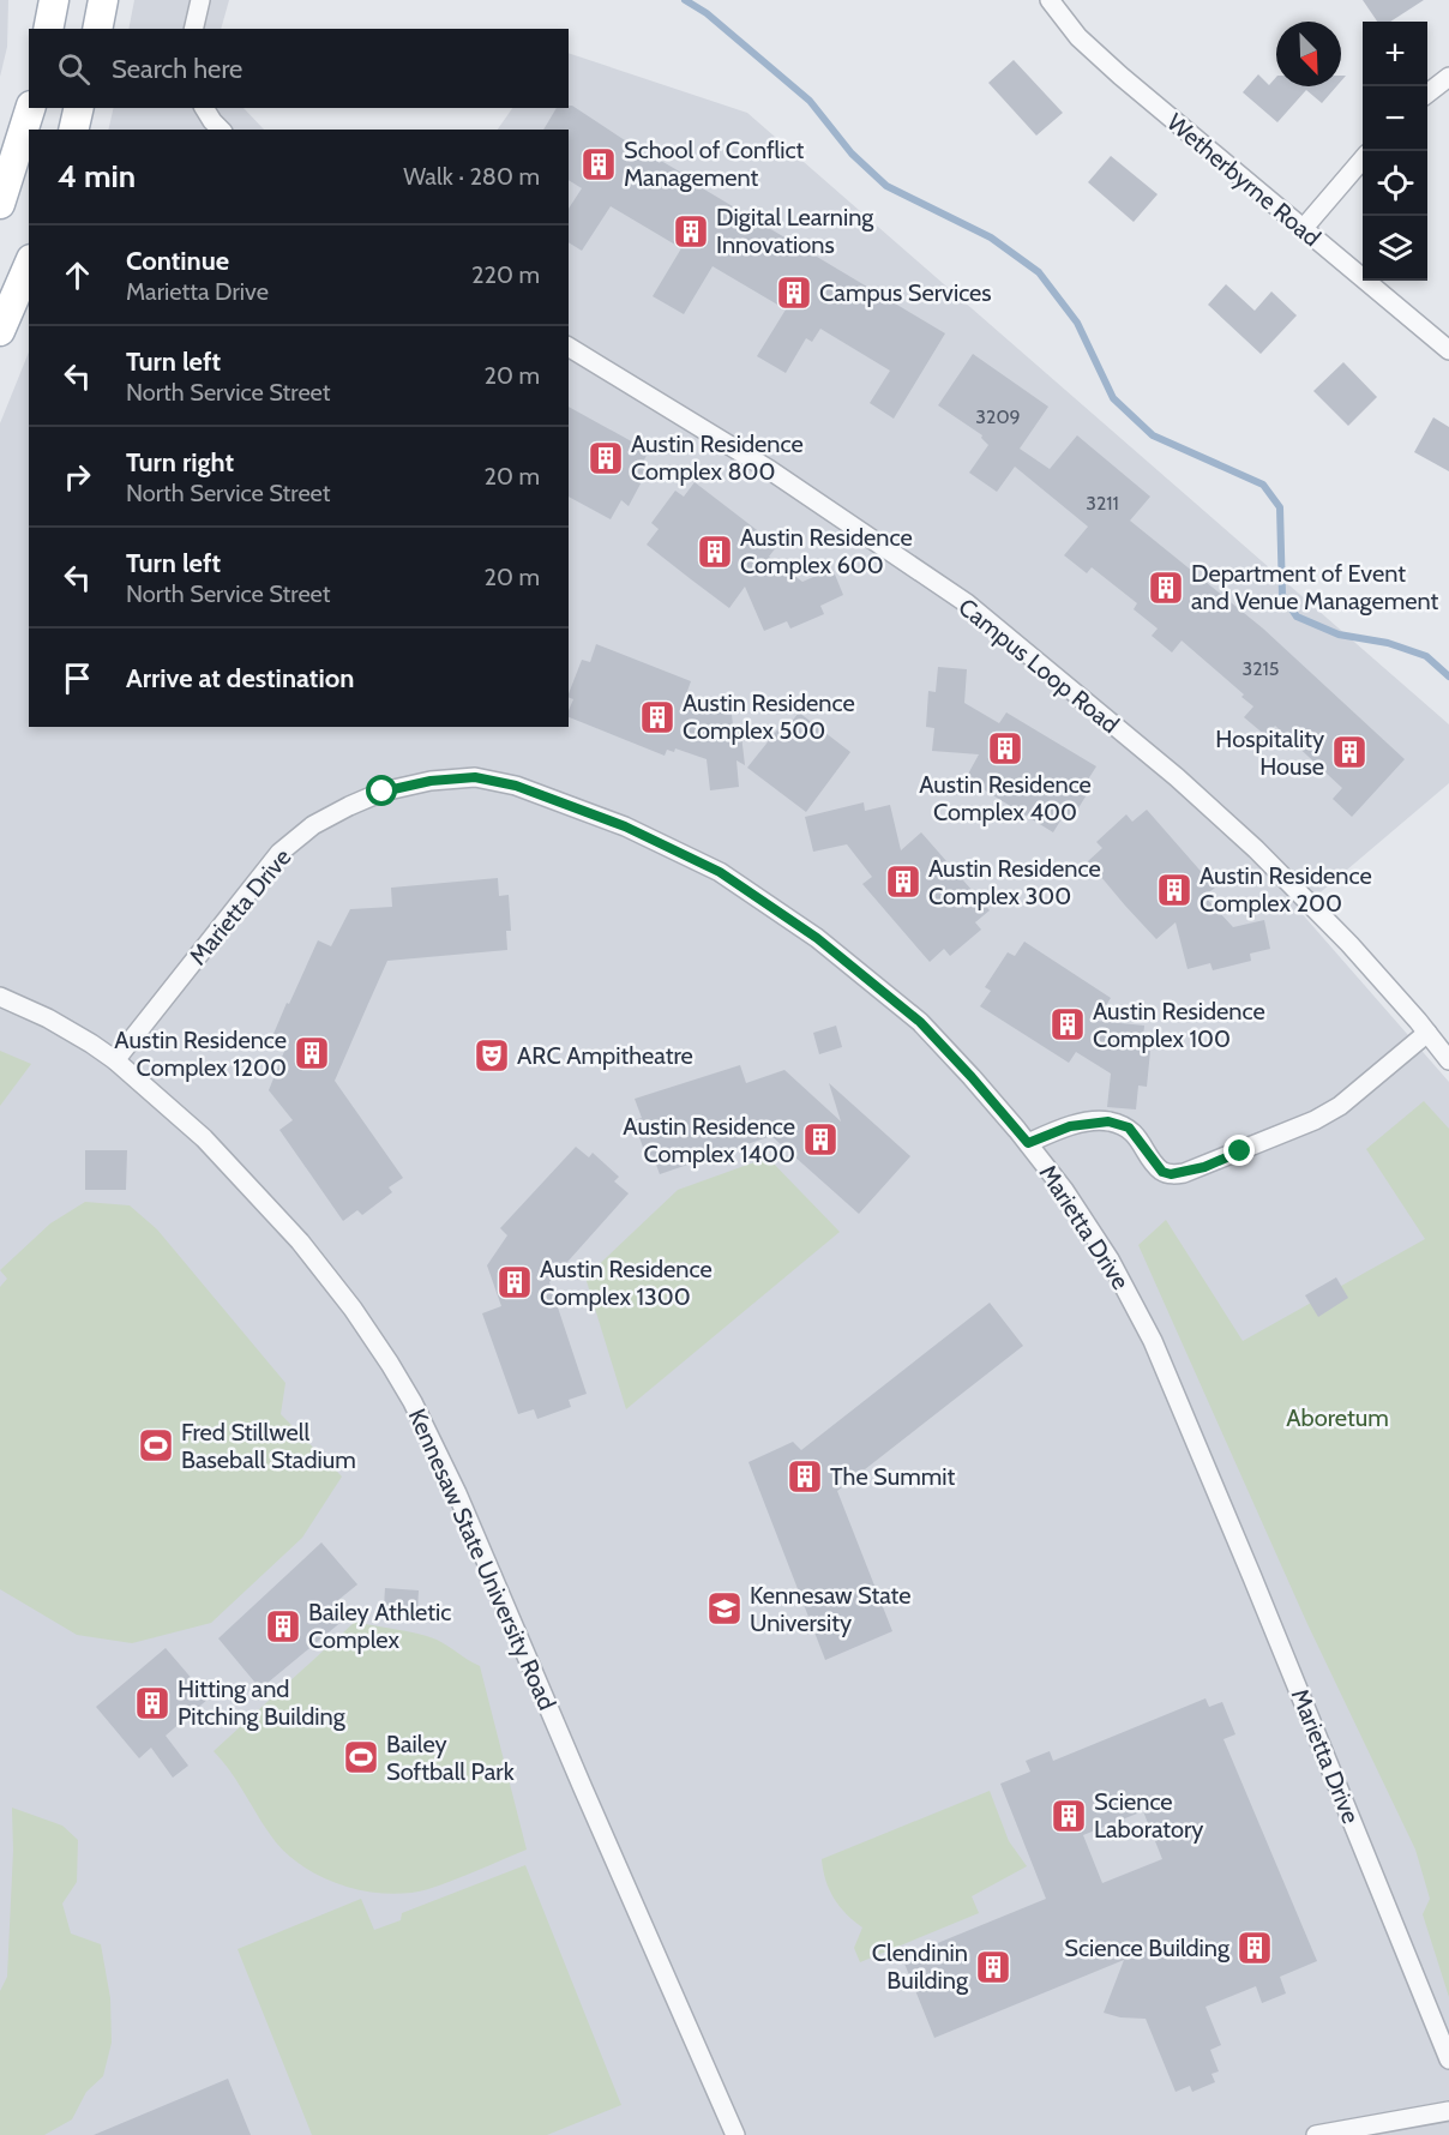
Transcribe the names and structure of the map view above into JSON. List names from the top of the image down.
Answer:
{
  "streets": {
    "street": [
      "Wetherbyrne Road",
      "Campus Loop Road",
      "Marietta Drive",
      "Kennesaw State University Road"
    ]
  },
  "crossings": [
    ["Marietta Drive", "Kennesaw State University Road"]
  ],
  "parks": ["Aboretum"],
  "places": {
    "building": [
      "School of Conflict Management",
      "Digital Learning Innovations",
      "Campus Services",
      "Austin Residence Complex 800",
      "Austin Residence Complex 600",
      "Department of Event and Venue Management",
      "Austin Residence Complex 500",
      "Austin Residence Complex 400",
      "Hospitality House",
      "Austin Residence Complex 300",
      "Austin Residence Complex 200",
      "Austin Residence Complex 100",
      "Austin Residence Complex 1200",
      "Austin Residence Complex 1400",
      "Austin Residence Complex 1300",
      "The Summit",
      "Bailey Athletic Complex",
      "Hitting and Pitching Building",
      "Science Laboratory",
      "Science Building",
      "Clendinin Building"
    ],
    "theatre": ["ARC Ampitheatre"],
    "sports": ["Fred Stillwell Baseball Stadium", "Bailey Softball Park"],
    "school or university": ["Kennesaw State University"]
  },
  "house_numbers": ["3209", "3211", "3215"],
  "north": "bottom right",
  "page": {
    "map_buttons": ["+", "−"],
    "search": "Search here",
    "heading": ["4 min", "Walk · 280 m"],
    "list": [
      ["Continue", "Marietta Drive", "220 m"],
      ["Turn left", "North Service Street", "20 m"],
      ["Turn right", "North Service Street", "20 m"],
      ["Turn left", "North Service Street", "20 m"],
      "Arrive at destination"
    ]
  }
}
